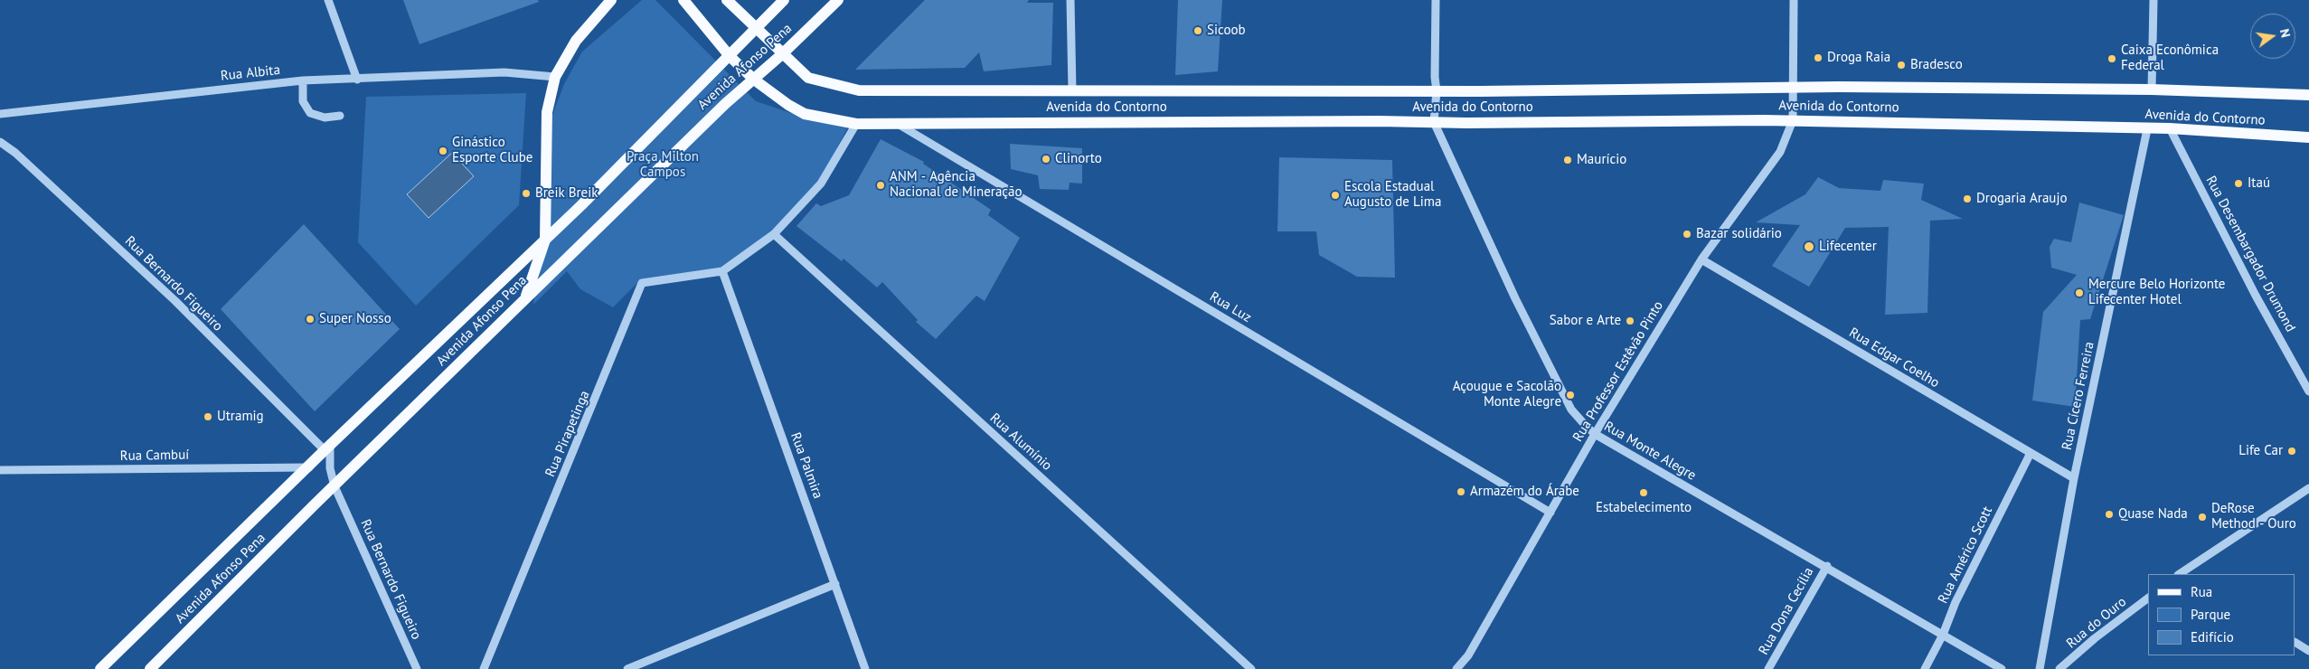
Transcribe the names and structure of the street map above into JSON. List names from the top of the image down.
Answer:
{
  "streets": {
    "main road": ["Avenida Afonso Pena", "Avenida do Contorno"],
    "street": [
      "Rua Albita",
      "Rua Desembargador Drumond",
      "Rua Bernardo Figueiro",
      "Rua Luz",
      "Rua Edgar Coelho",
      "Rua Professor Estêvão Pinto",
      "Rua Cícero Ferreira",
      "Rua Pirapetinga",
      "Rua Alumínio",
      "Rua Monte Alegre",
      "Rua Cambuí",
      "Rua Palmira",
      "Rua Américo Scott",
      "Rua Dona Cecília",
      "Rua do Ouro"
    ]
  },
  "crossings": [
    ["Avenida Afonso Pena", "Avenida do Contorno"],
    ["Avenida Afonso Pena", "Rua Bernardo Figueiro"],
    ["Avenida Afonso Pena", "Rua Cambuí"],
    ["Avenida do Contorno", "Rua Desembargador Drumond"],
    ["Avenida do Contorno", "Rua Luz"],
    ["Avenida do Contorno", "Rua Professor Estêvão Pinto"],
    ["Avenida do Contorno", "Rua Cícero Ferreira"],
    ["Avenida do Contorno", "Rua Monte Alegre"],
    ["Rua Luz", "Rua Professor Estêvão Pinto"],
    ["Rua Edgar Coelho", "Rua Professor Estêvão Pinto"],
    ["Rua Edgar Coelho", "Rua Cícero Ferreira"],
    ["Rua Edgar Coelho", "Rua Américo Scott"],
    ["Rua Professor Estêvão Pinto", "Rua Monte Alegre"],
    ["Rua Pirapetinga", "Rua Palmira"],
    ["Rua Monte Alegre", "Rua Américo Scott"],
    ["Rua Monte Alegre", "Rua Dona Cecília"]
  ],
  "parks": ["Praça Milton Campos"],
  "places": [
    "Sicoob",
    "Droga Raia",
    "Caixa Econômica Federal",
    "Bradesco",
    "Ginástico Esporte Clube",
    "Clinorto",
    "Maurício",
    "Itaú",
    "ANM - Agência Nacional de Mineração",
    "Breik Breik",
    "Escola Estadual Augusto de Lima",
    "Drogaria Araujo",
    "Bazar solidário",
    "Lifecenter",
    "Mercure Belo Horizonte Lifecenter Hotel",
    "Super Nosso",
    "Sabor e Arte",
    "Açougue e Sacolão Monte Alegre",
    "Utramig",
    "Life Car",
    "Armazém do Árabe",
    "Estabelecimento",
    "Quase Nada",
    "DeRose Method - Ouro"
  ],
  "legend": ["Rua", "Parque", "Edifício"],
  "north": "right"
}
